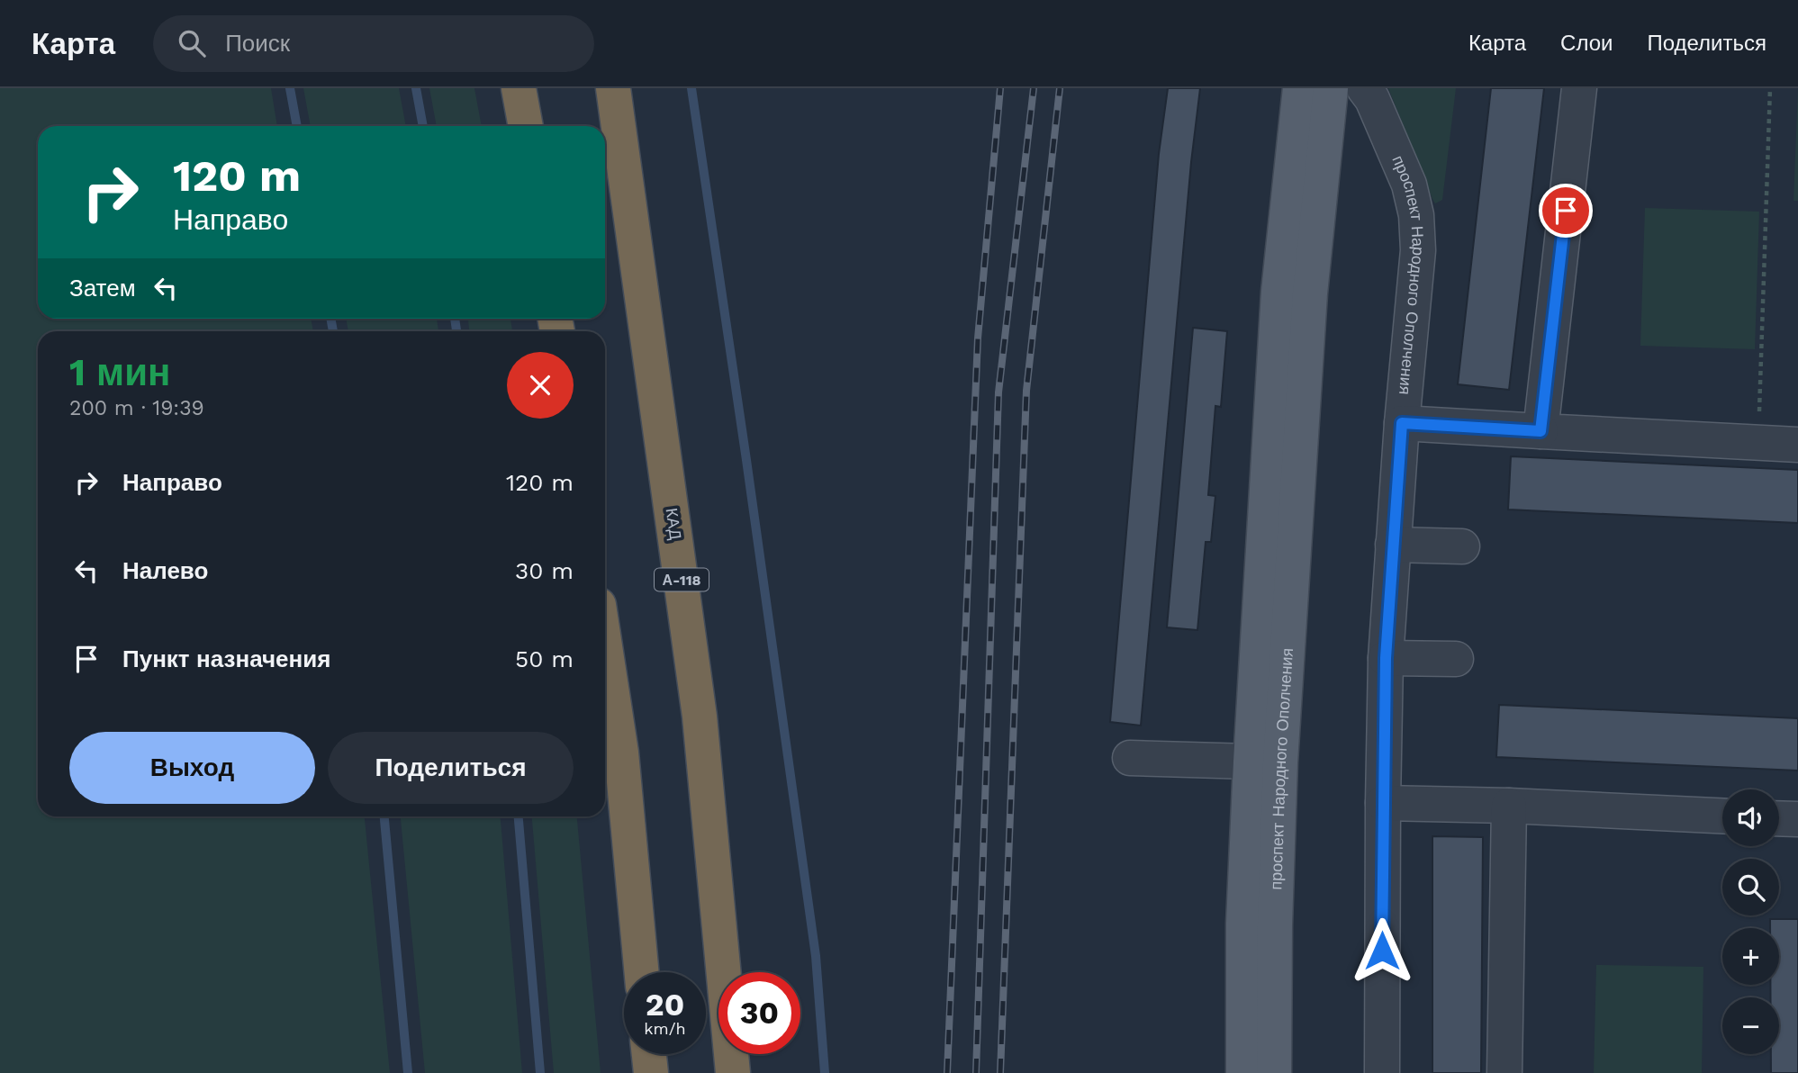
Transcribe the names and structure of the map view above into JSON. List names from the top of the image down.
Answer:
{
  "streets": {
    "highway": ["КАД", "А-118"],
    "main road": ["проспект Народного Ополчения"]
  },
  "page": {
    "header": "Карта",
    "search": "Поиск",
    "nav": ["Карта", "Слои", "Поделиться"],
    "turn": ["120 m", "Направо"],
    "then": "Затем",
    "heading": ["1 мин", "200 m · 19:39"],
    "list": [
      {
        "name": "Направо",
        "value": "120 m"
      },
      {
        "name": "Налево",
        "value": "30 m"
      },
      {
        "name": "Пункт назначения",
        "value": "50 m"
      }
    ],
    "buttons": ["Выход", "Поделиться"],
    "map_buttons": ["+", "−"],
    "speed": "20 km/h",
    "limit": "30"
  }
}
